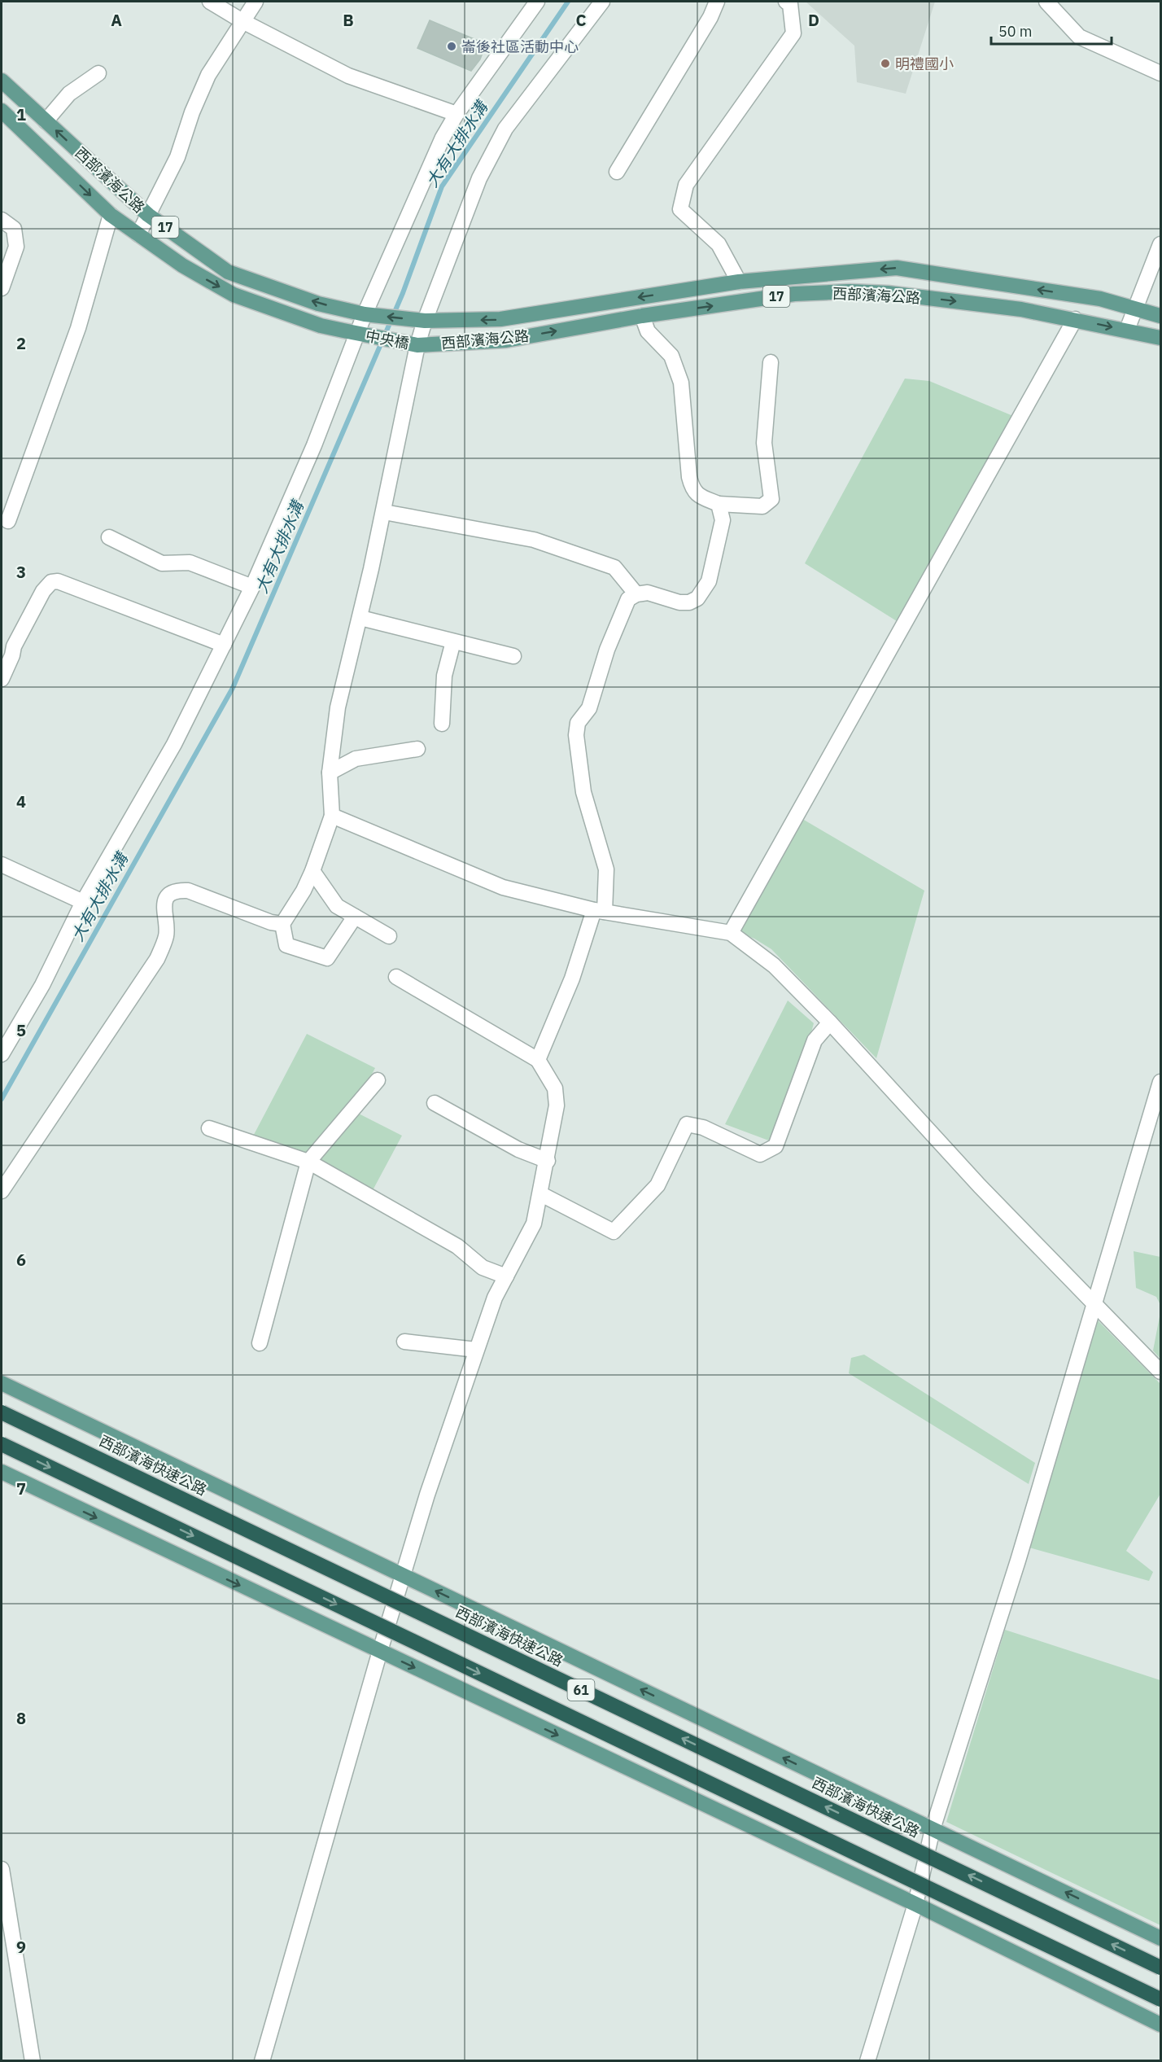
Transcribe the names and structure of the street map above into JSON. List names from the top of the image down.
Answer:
{
  "streets": {
    "highway": ["西部濱海快速公路", "61"],
    "main road": ["西部濱海公路", "17", "中央橋"]
  },
  "crossings": [
    ["西部濱海公路", "中央橋"]
  ],
  "water": ["大有大排水溝"],
  "places": ["崙後社區活動中心", "明禮國小"],
  "scale_bar": "50 m",
  "grid": {
    "columns": [
      "A",
      "B",
      "C",
      "D"
    ],
    "rows": [
      "1",
      "2",
      "3",
      "4",
      "5",
      "6",
      "7",
      "8",
      "9"
    ]
  }
}
